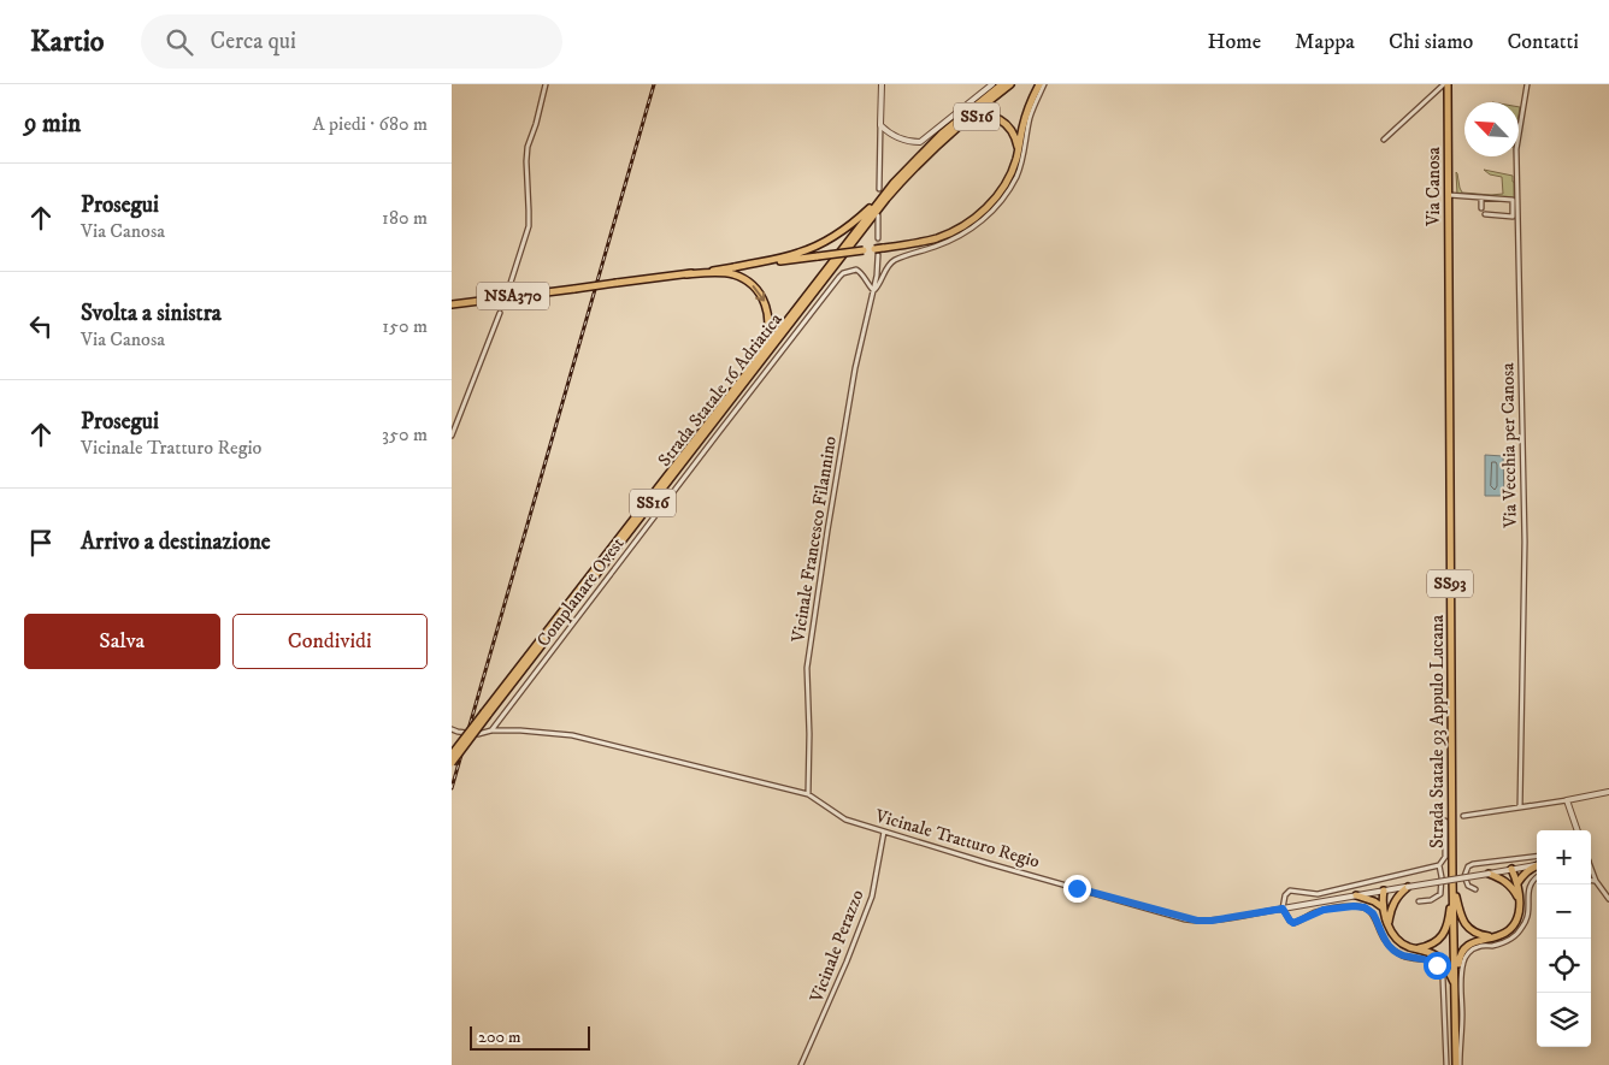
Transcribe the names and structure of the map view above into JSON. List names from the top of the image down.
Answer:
{
  "streets": {
    "main road": [
      "SS16",
      "Via Canosa",
      "NSA370",
      "Strada Statale 16 Adriatica",
      "SS93",
      "Strada Statale 93 Appulo Lucana"
    ],
    "street": [
      "Via Vecchia per Canosa",
      "Vicinale Francesco Filannino",
      "Complanare Ovest",
      "Vicinale Tratturo Regio",
      "Vicinale Perazzo"
    ]
  },
  "crossings": [
    ["SS16", "NSA370"],
    ["SS16", "Strada Statale 16 Adriatica"],
    ["Via Canosa", "Strada Statale 93 Appulo Lucana"],
    ["Vicinale Francesco Filannino", "Complanare Ovest"],
    ["Vicinale Francesco Filannino", "Vicinale Tratturo Regio"],
    ["Vicinale Tratturo Regio", "Vicinale Perazzo"]
  ],
  "scale_bar": "200 m",
  "north": "top left",
  "page": {
    "header": "Kartio",
    "search": "Cerca qui",
    "nav": [
      "Home",
      "Mappa",
      "Chi siamo",
      "Contatti"
    ],
    "heading": ["9 min", "A piedi · 680 m"],
    "list": [
      ["Prosegui", "Via Canosa", "180 m"],
      ["Svolta a sinistra", "Via Canosa", "150 m"],
      ["Prosegui", "Vicinale Tratturo Regio", "350 m"],
      "Arrivo a destinazione"
    ],
    "buttons": ["Salva", "Condividi"],
    "map_buttons": ["+", "−"],
    "scale": "200 m"
  }
}
